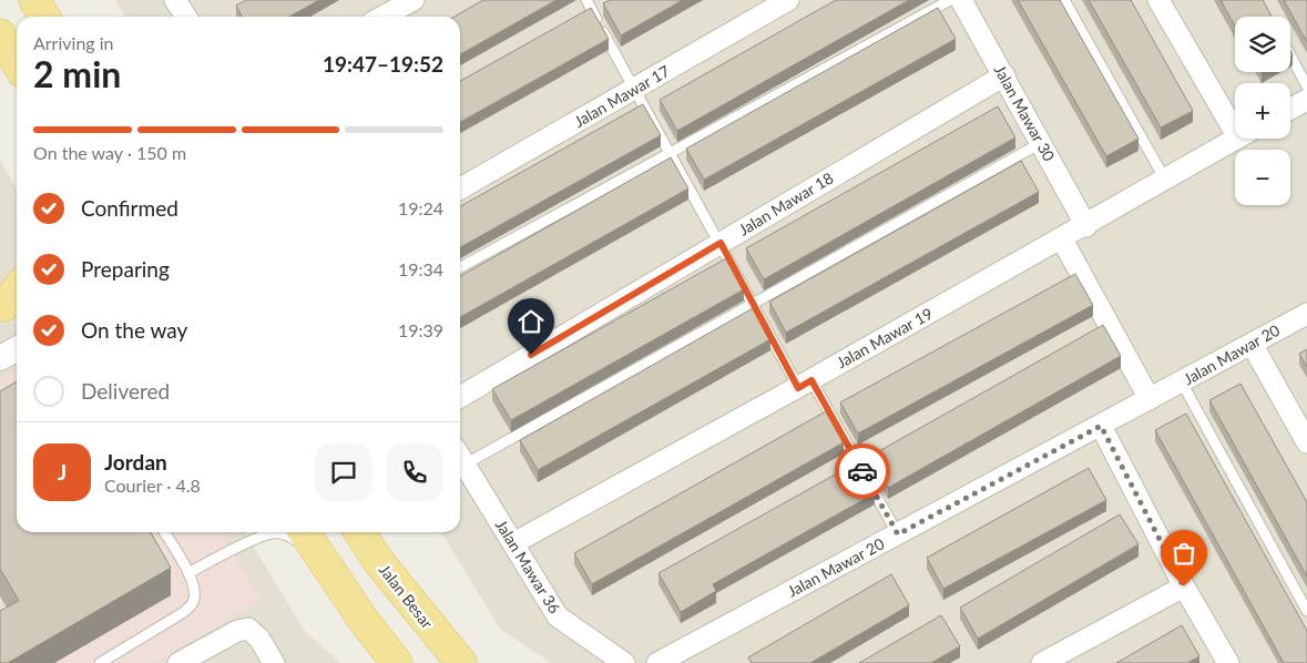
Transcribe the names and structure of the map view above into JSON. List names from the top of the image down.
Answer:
{
  "streets": {
    "main road": ["Jalan Besar"],
    "street": [
      "Jalan Mawar 17",
      "Jalan Mawar 30",
      "Jalan Mawar 18",
      "Jalan Mawar 19",
      "Jalan Mawar 20",
      "Jalan Mawar 36"
    ]
  },
  "crossings": [
    ["Jalan Mawar 30", "Jalan Mawar 18"],
    ["Jalan Mawar 30", "Jalan Mawar 19"],
    ["Jalan Mawar 19", "Jalan Mawar 36"]
  ],
  "page": {
    "map_buttons": ["+", "−"],
    "heading": ["2 min", "Arriving in", "19:47–19:52"],
    "panel": ["Jordan", "Courier · 4.8"],
    "bar": "On the way · 150 m",
    "list": [
      ["Confirmed", "19:24"],
      ["Preparing", "19:34"],
      ["On the way", "19:39"],
      "Delivered"
    ],
    "round": "J"
  }
}
